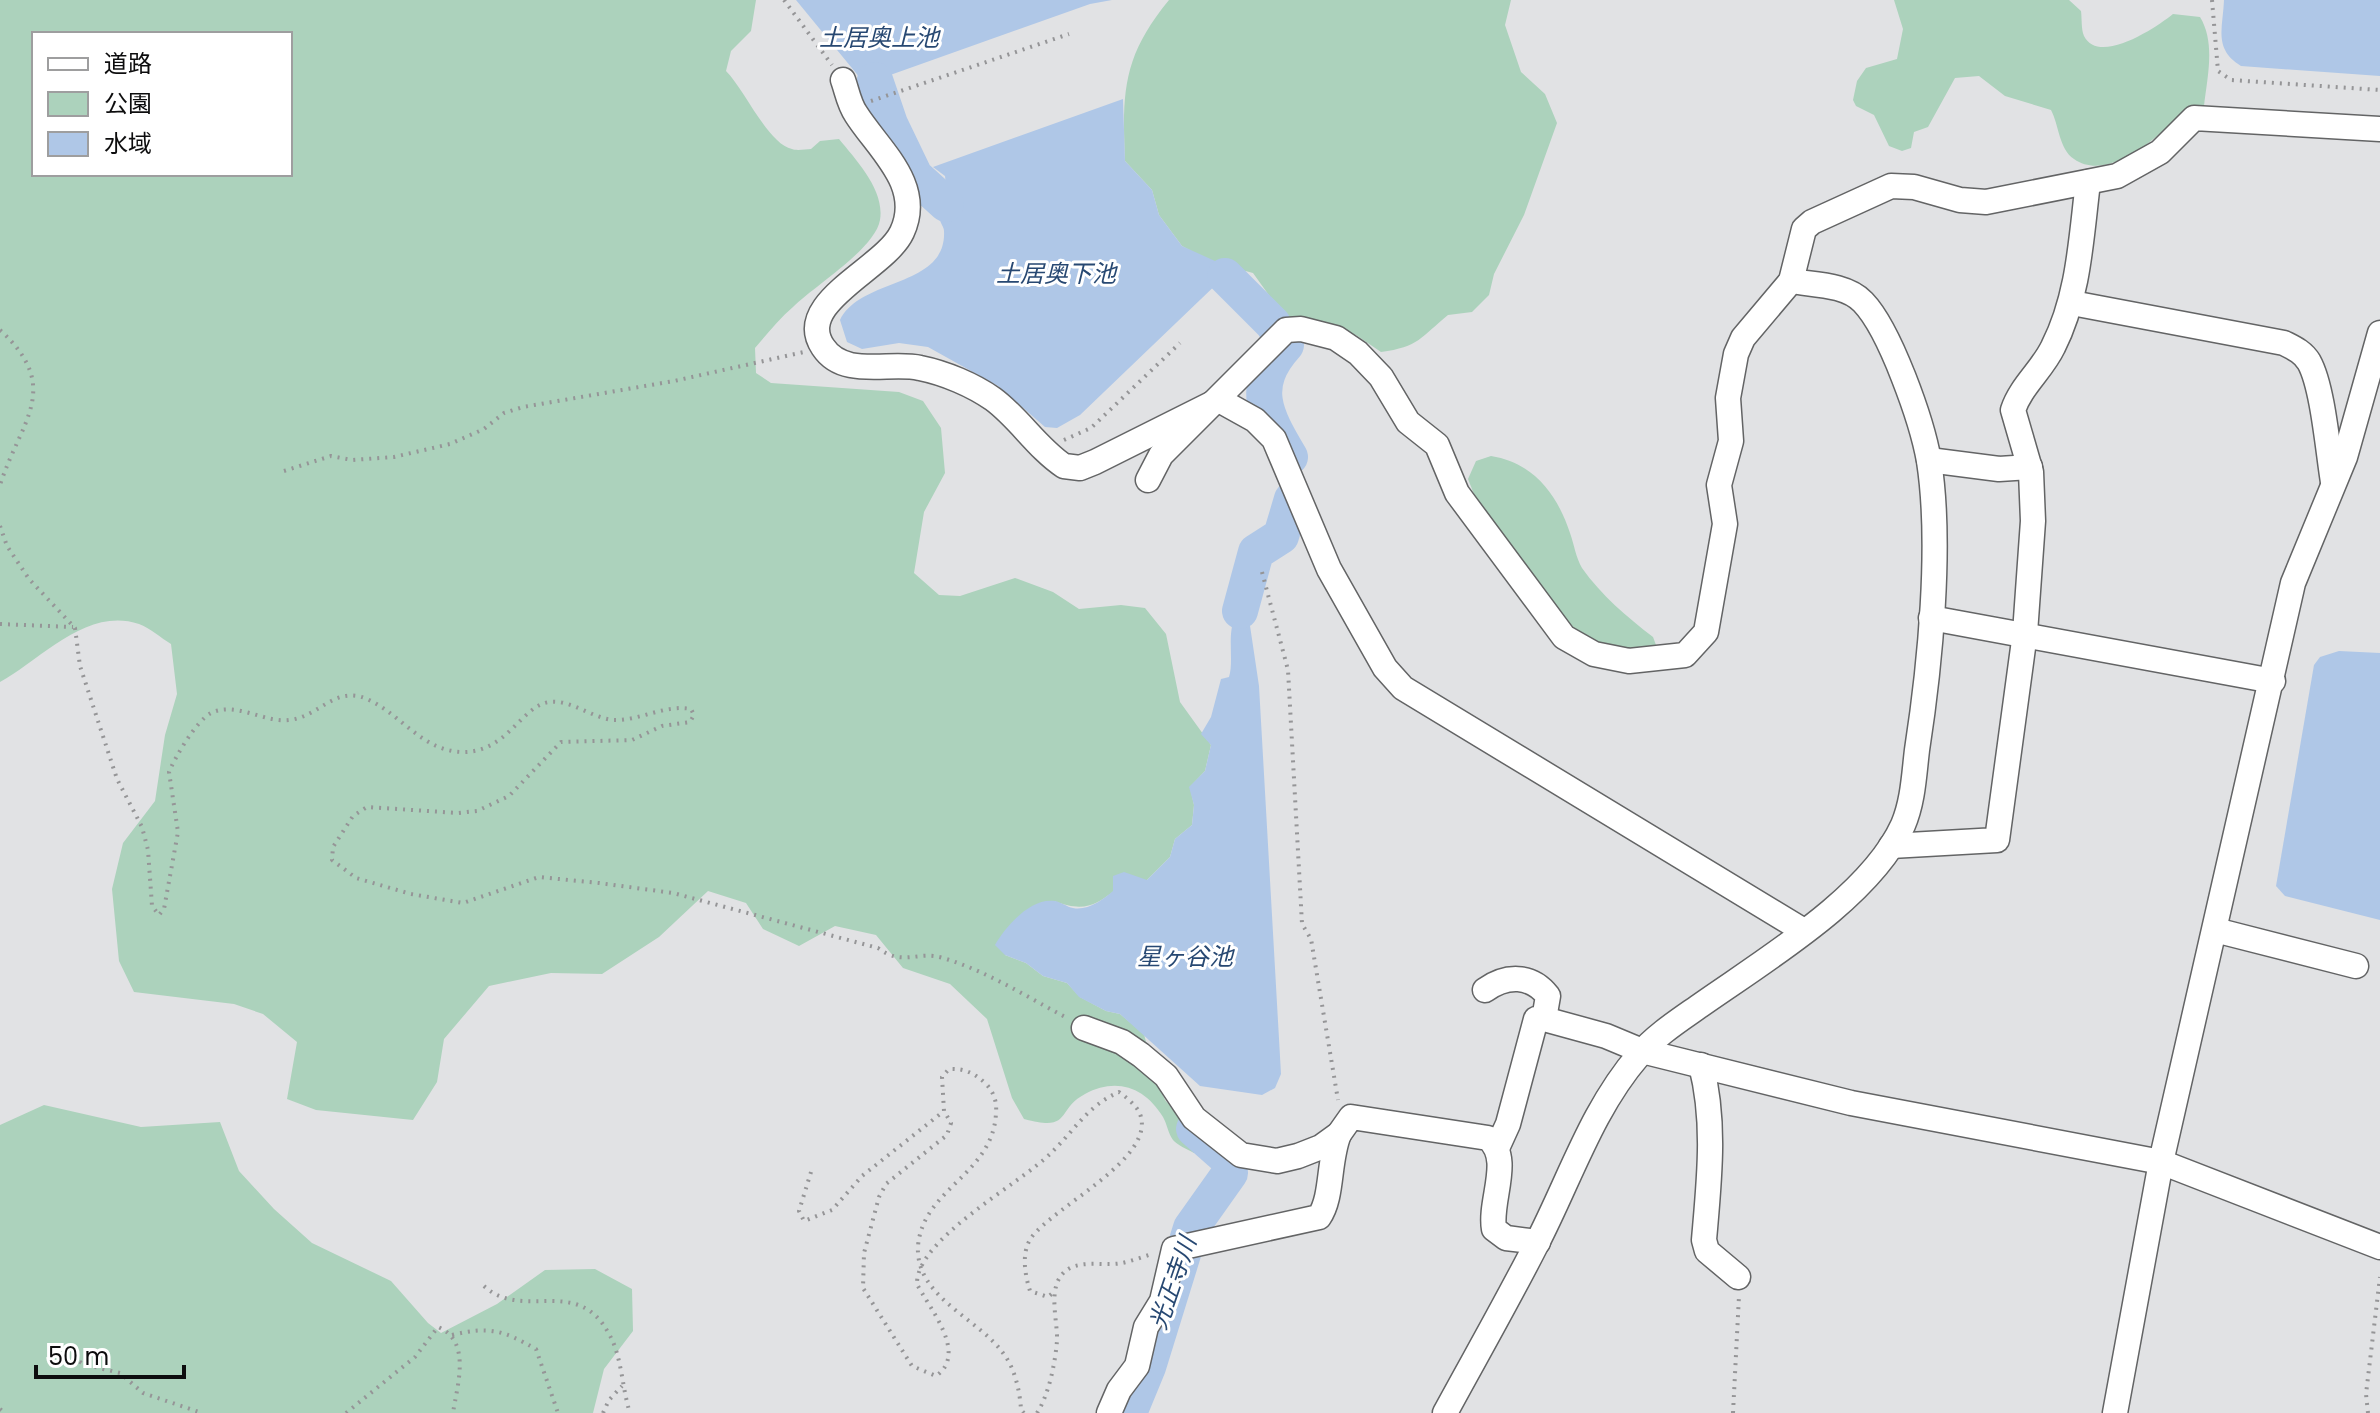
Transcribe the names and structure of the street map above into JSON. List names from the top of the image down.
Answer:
{
  "water": [
    "土居奥上池",
    "土居奥下池",
    "星ヶ谷池",
    "光正寺川"
  ],
  "legend": ["道路", "公園", "水域"],
  "scale_bar": "50 m"
}
